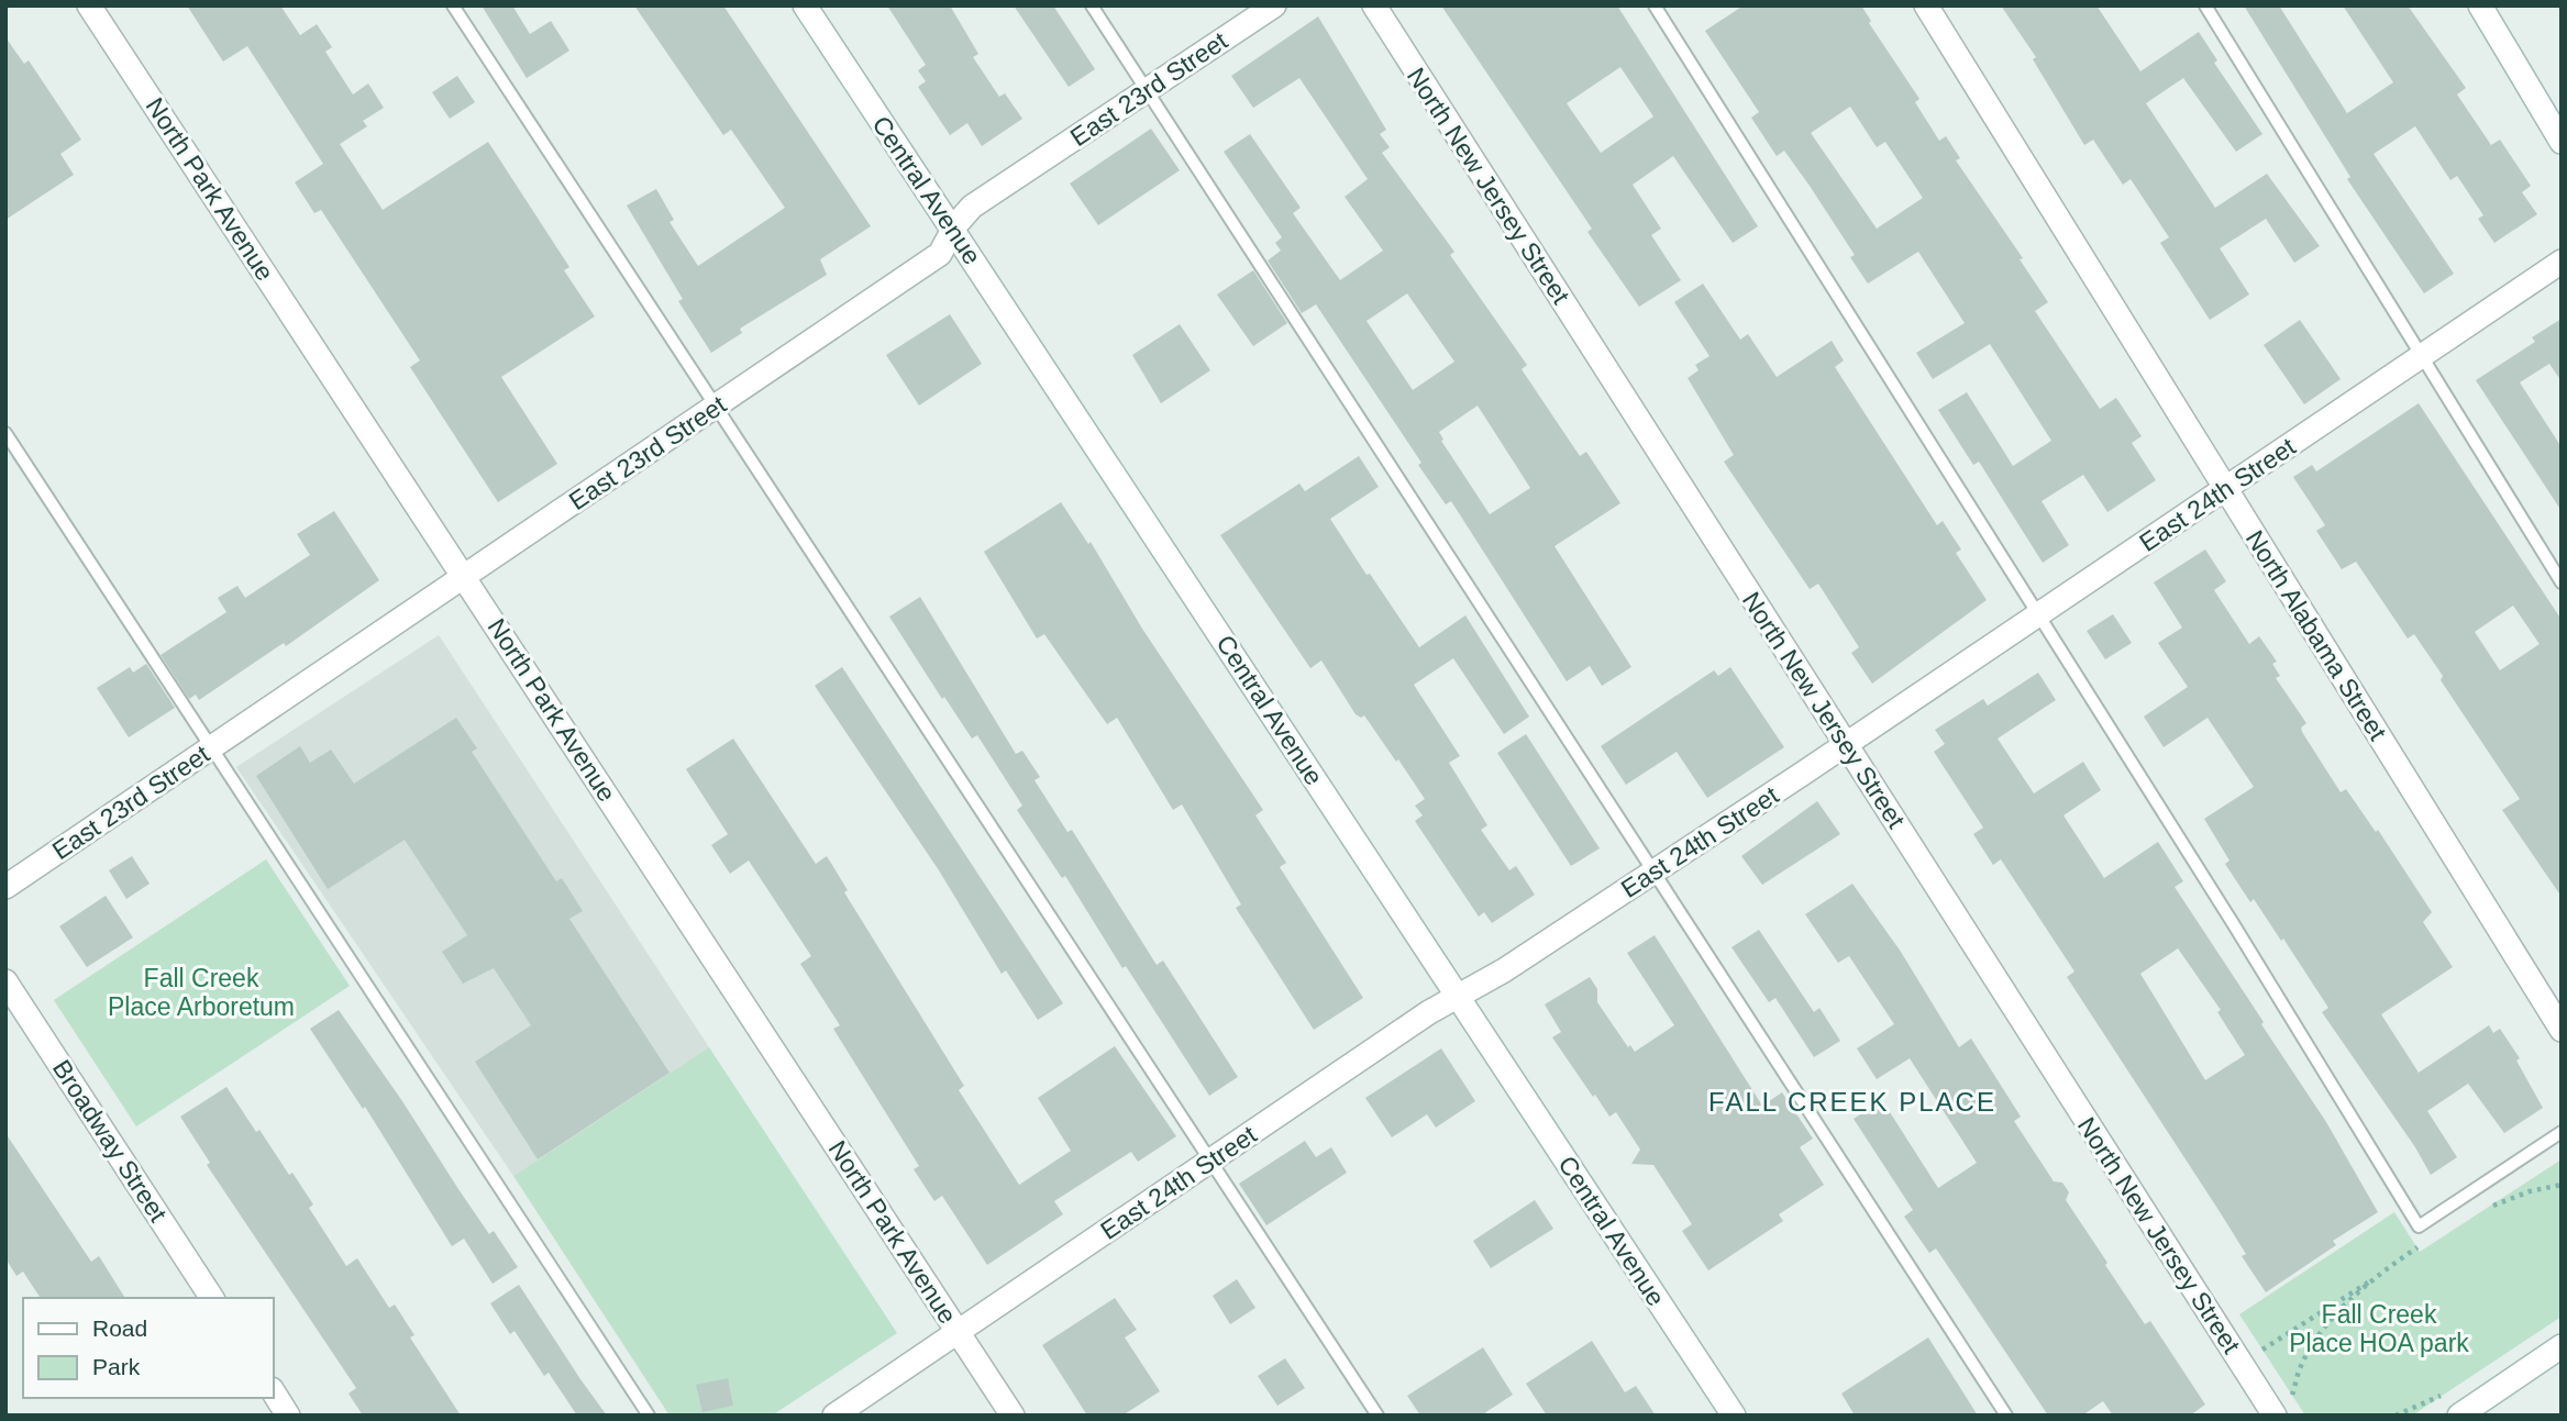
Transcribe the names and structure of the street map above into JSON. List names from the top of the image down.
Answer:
{
  "streets": {
    "street": [
      "East 23rd Street",
      "North New Jersey Street",
      "North Park Avenue",
      "Central Avenue",
      "East 24th Street",
      "North Alabama Street",
      "Broadway Street"
    ]
  },
  "crossings": [
    ["East 23rd Street", "North Park Avenue"],
    ["East 23rd Street", "Central Avenue"],
    ["North New Jersey Street", "East 24th Street"],
    ["North Park Avenue", "East 24th Street"],
    ["Central Avenue", "East 24th Street"],
    ["East 24th Street", "North Alabama Street"]
  ],
  "districts": ["FALL CREEK PLACE"],
  "parks": ["Fall Creek Place Arboretum", "Fall Creek Place HOA park"],
  "legend": ["Road", "Park"]
}
